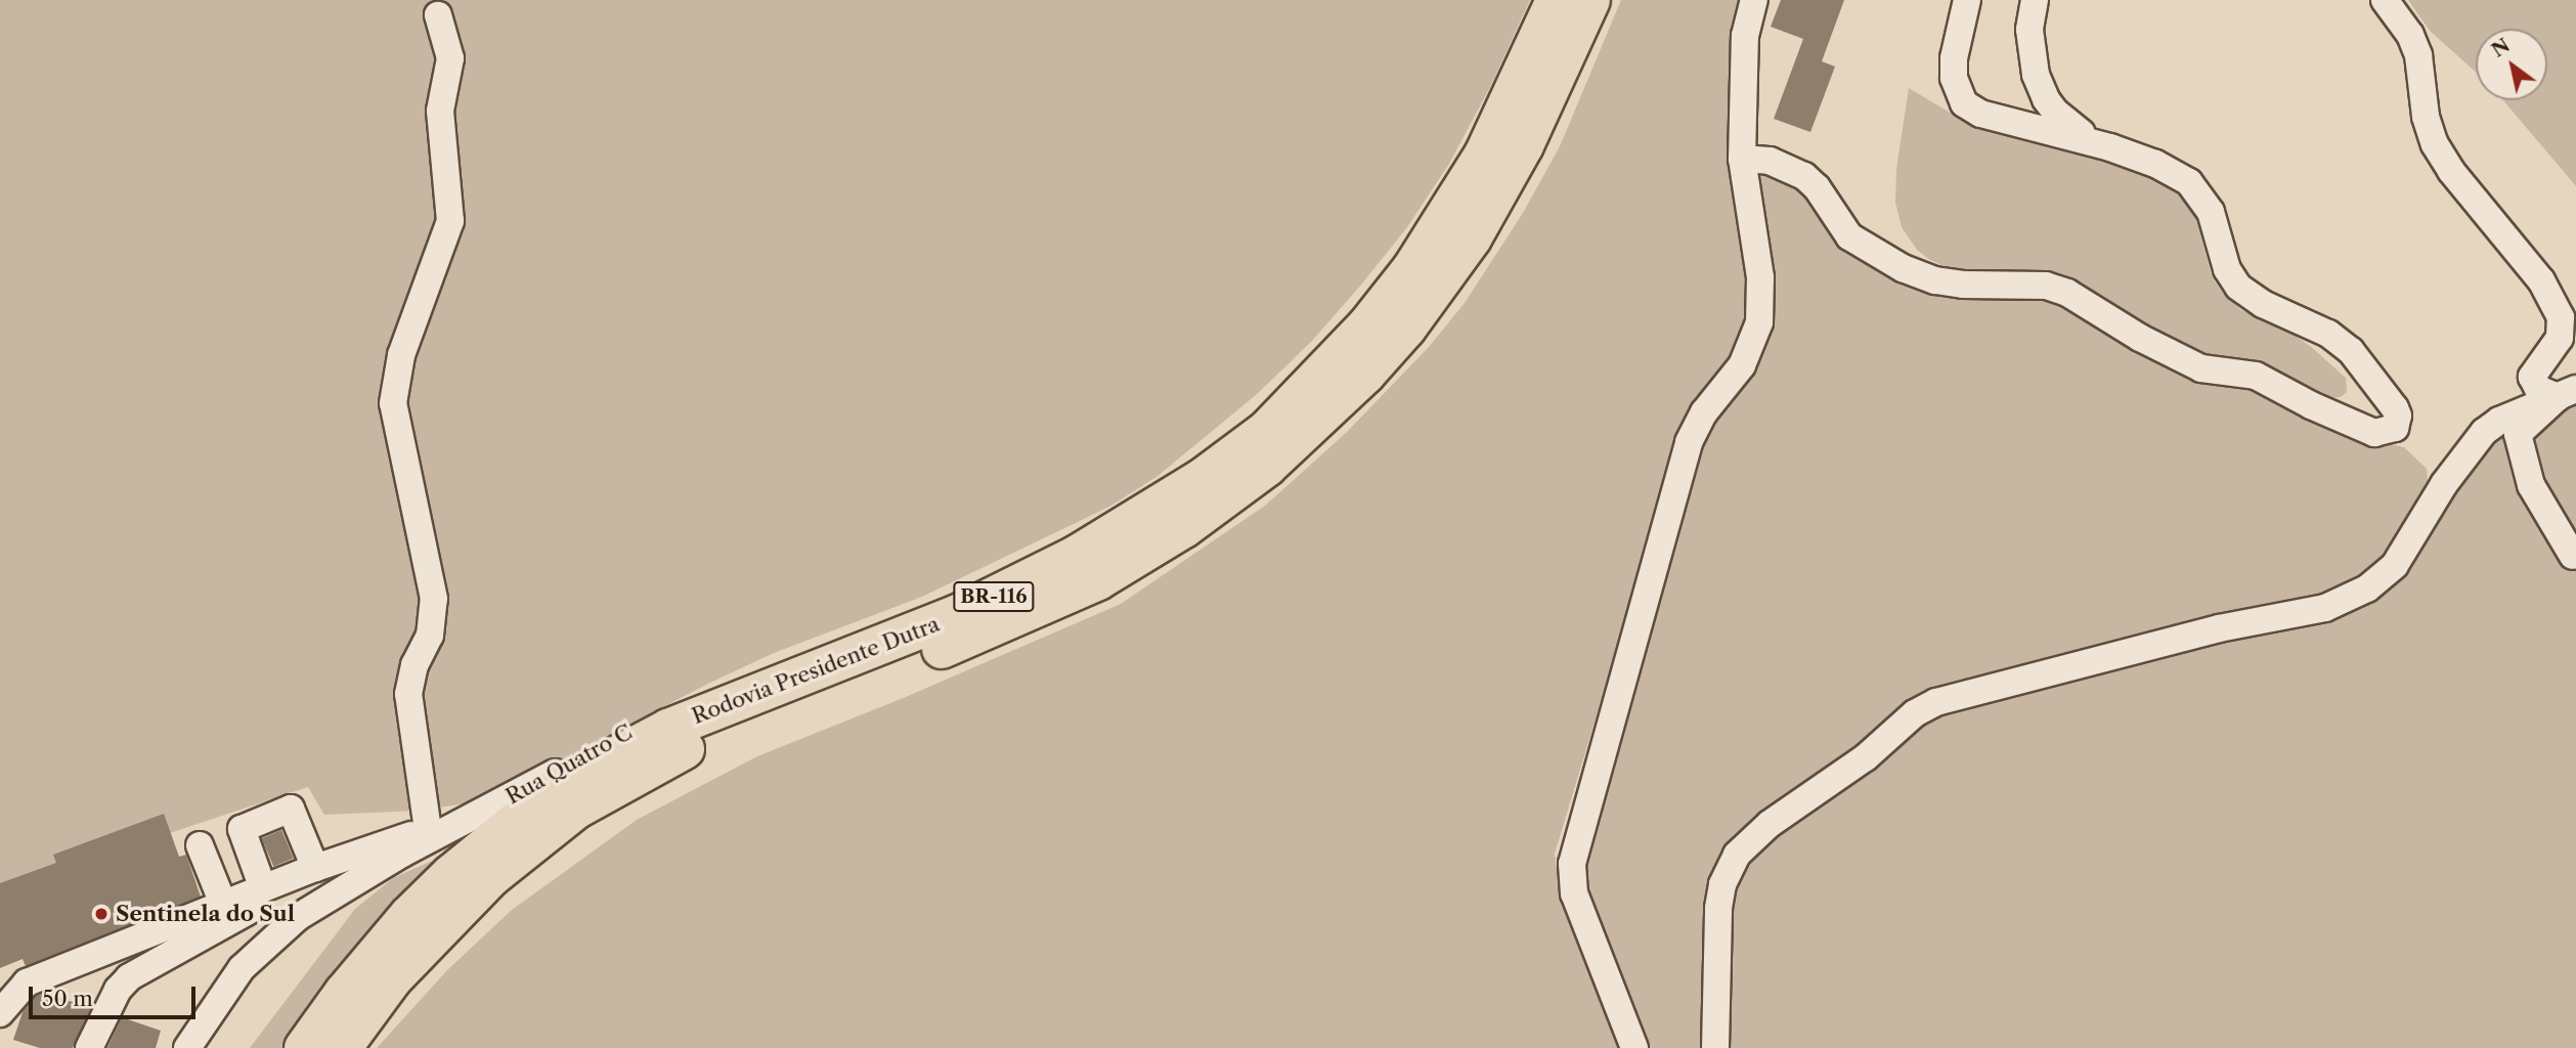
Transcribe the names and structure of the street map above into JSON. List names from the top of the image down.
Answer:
{
  "streets": {
    "highway": ["BR-116", "Rodovia Presidente Dutra"],
    "street": ["Rua Quatro C"]
  },
  "crossings": [
    ["Rodovia Presidente Dutra", "Rua Quatro C"]
  ],
  "places": ["Sentinela do Sul"],
  "scale_bar": "50 m",
  "north": "top left"
}
